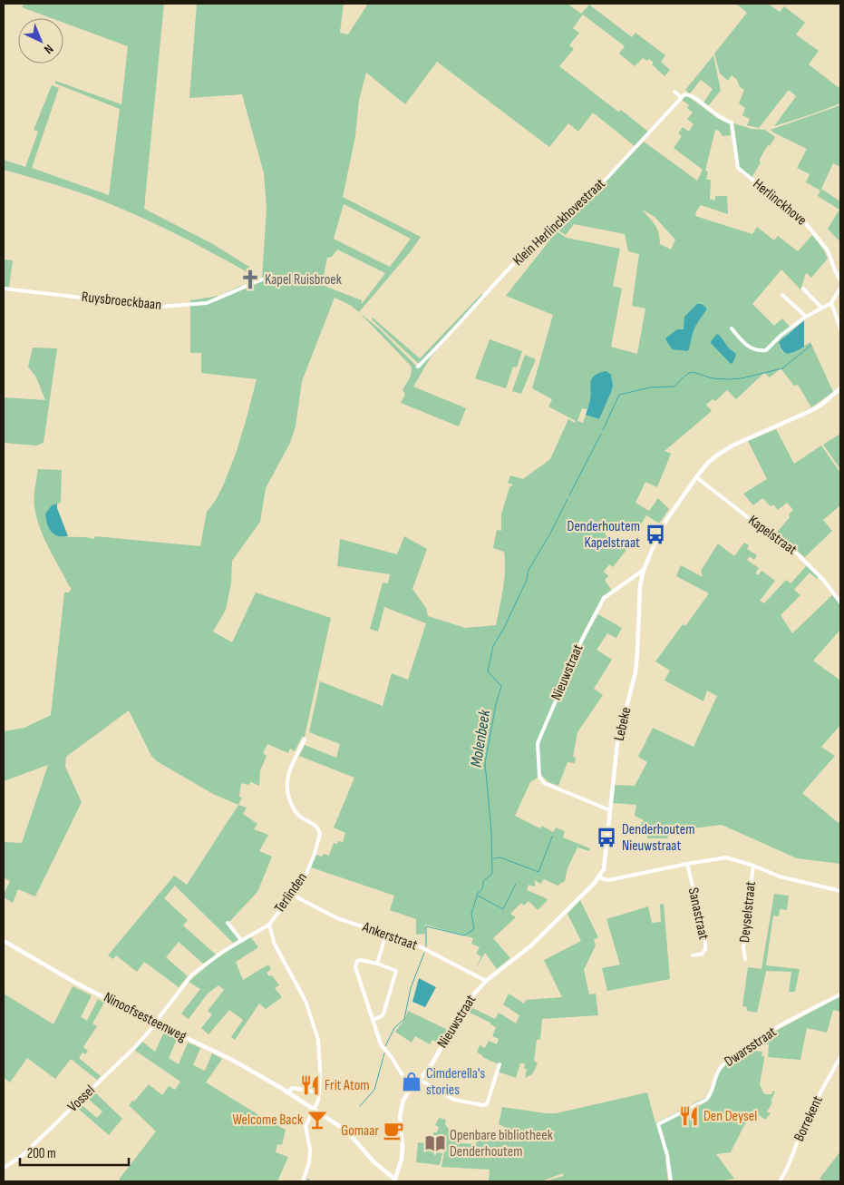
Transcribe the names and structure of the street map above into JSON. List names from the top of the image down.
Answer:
{
  "streets": {
    "street": [
      "Herlinckhove",
      "Klein Herlinckhovestraat",
      "Ruysbroeckbaan",
      "Kapelstraat",
      "Nieuwstraat",
      "Lebeke",
      "Terlinden",
      "Deyselstraat",
      "Sanastraat",
      "Ankerstraat",
      "Ninoofsesteenweg",
      "Dwarsstraat",
      "Vossel",
      "Borrekent"
    ]
  },
  "crossings": [
    ["Herlinckhove", "Klein Herlinckhovestraat"],
    ["Kapelstraat", "Lebeke"],
    ["Nieuwstraat", "Lebeke"],
    ["Nieuwstraat", "Ankerstraat"],
    ["Nieuwstraat", "Ninoofsesteenweg"],
    ["Terlinden", "Ankerstraat"],
    ["Terlinden", "Ninoofsesteenweg"],
    ["Terlinden", "Vossel"],
    ["Ninoofsesteenweg", "Vossel"]
  ],
  "water": ["Molenbeek"],
  "places": {
    "church": ["Kapel Ruisbroek"],
    "bus stop": ["Denderhoutem Kapelstraat", "Denderhoutem Nieuwstraat"],
    "shop": ["Cimderella's stories"],
    "restaurant": ["Frit Atom", "Den Deysel"],
    "bar": ["Welcome Back"],
    "cafe": ["Gomaar"],
    "library": ["Openbare bibliotheek Denderhoutem"]
  },
  "scale_bar": "200 m",
  "north": "bottom right"
}
